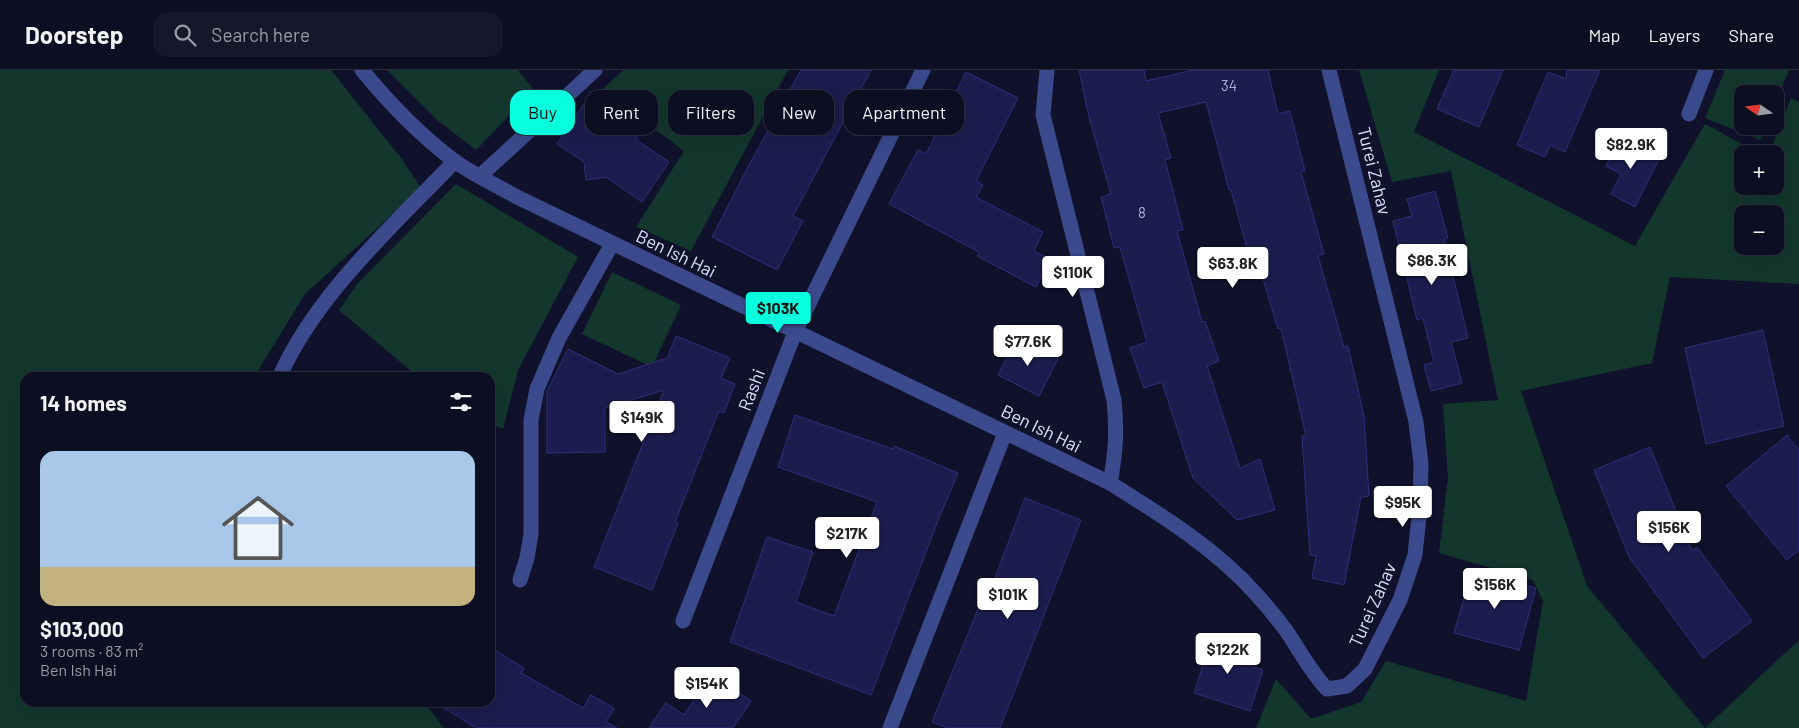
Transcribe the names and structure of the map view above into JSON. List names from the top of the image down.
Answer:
{
  "streets": {
    "street": ["Turei Zahav", "Ben Ish Hai", "Rashi"]
  },
  "crossings": [
    ["Turei Zahav", "Ben Ish Hai"],
    ["Ben Ish Hai", "Rashi"]
  ],
  "house_numbers": ["34", "8"],
  "north": "left",
  "page": {
    "header": "Doorstep",
    "search": "Search here",
    "nav": ["Map", "Layers", "Share"],
    "map_buttons": ["+", "−"],
    "chip": [
      "Buy",
      "Rent",
      "Filters",
      "New",
      "Apartment"
    ],
    "price": [
      "$82.9K",
      "$86.3K",
      "$63.8K",
      "$110K",
      "$103K",
      "$77.6K",
      "$149K",
      "$95K",
      "$156K",
      "$217K",
      "$156K",
      "$101K",
      "$122K",
      "$154K"
    ],
    "heading": "14 homes",
    "list": [
      {
        "name": "$103,000",
        "note": "3 rooms · 83 m² · Ben Ish Hai"
      }
    ]
  }
}
